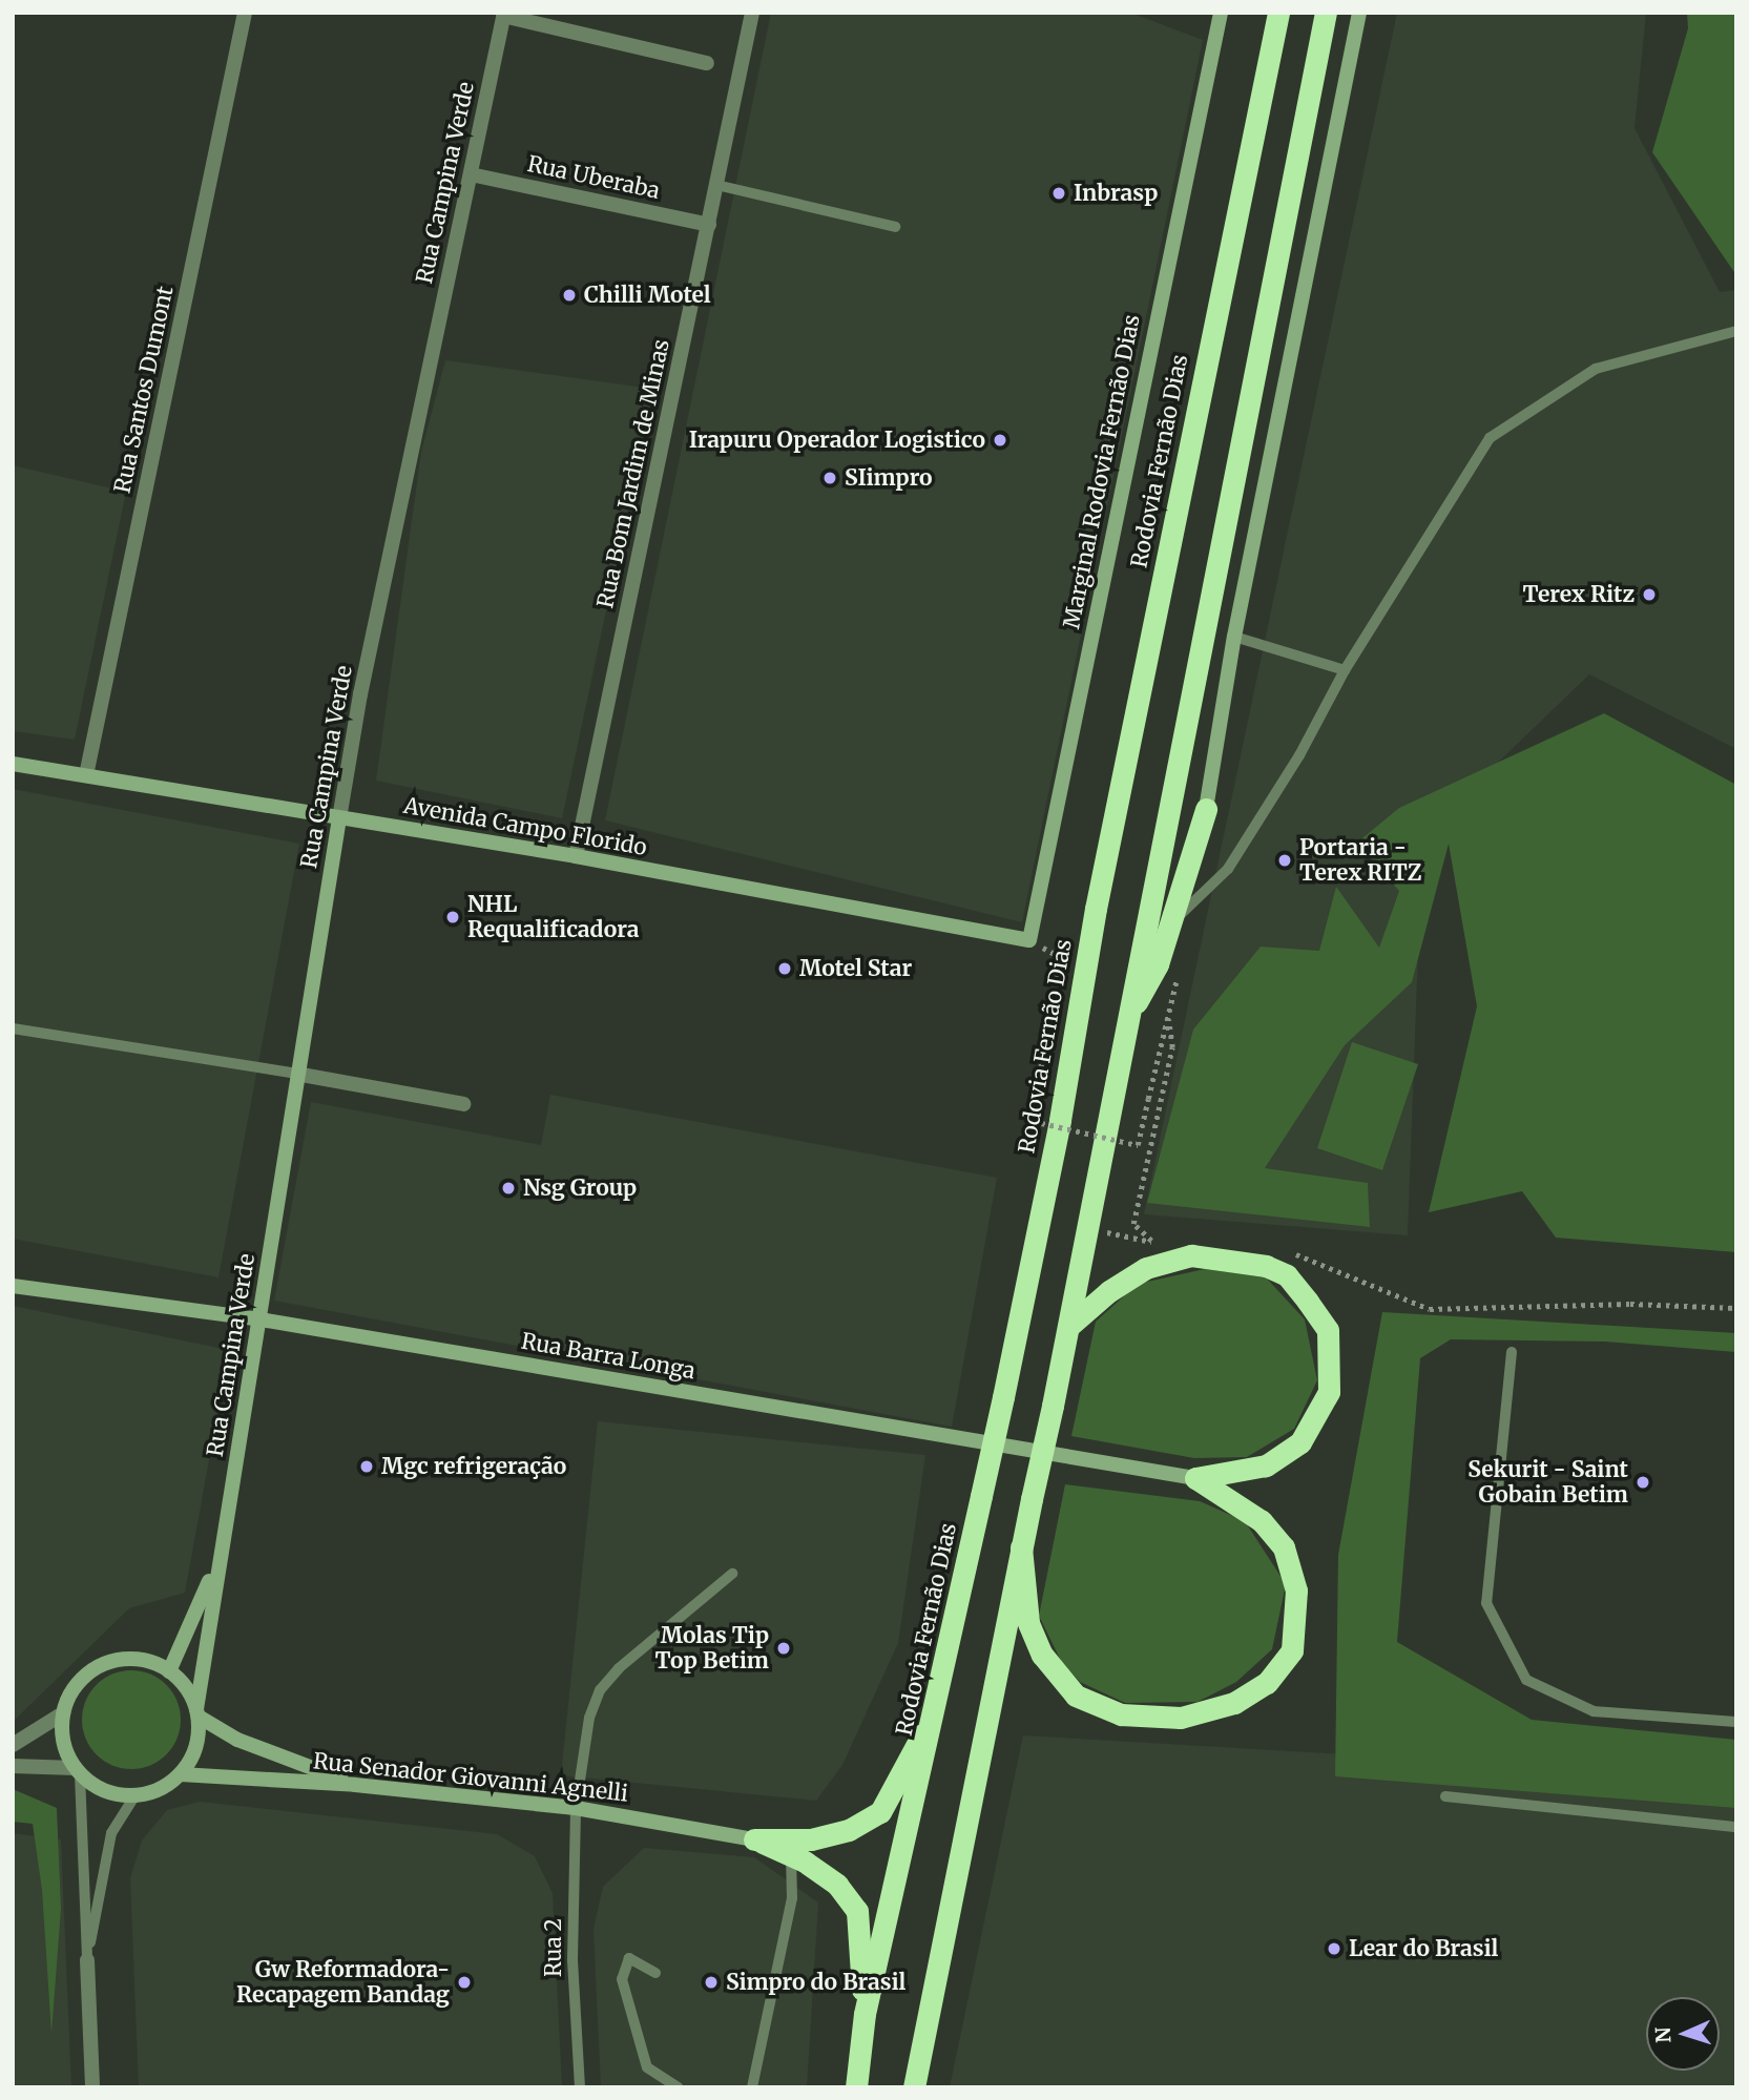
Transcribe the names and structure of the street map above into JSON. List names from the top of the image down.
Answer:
{
  "streets": {
    "highway": ["Rodovia Fernão Dias"],
    "main road": [
      "Rua Campina Verde",
      "Marginal Rodovia Fernão Dias",
      "Avenida Campo Florido",
      "Rua Barra Longa",
      "Rua Senador Giovanni Agnelli"
    ],
    "street": ["Rua Uberaba", "Rua Santos Dumont", "Rua Bom Jardim de Minas"],
    "lane": ["Rua 2"]
  },
  "crossings": [
    ["Rua Uberaba", "Rua Campina Verde"],
    ["Rua Uberaba", "Rua Bom Jardim de Minas"],
    ["Rua Campina Verde", "Avenida Campo Florido"],
    ["Rua Campina Verde", "Rua Barra Longa"],
    ["Rua Campina Verde", "Rua Senador Giovanni Agnelli"],
    ["Rua Santos Dumont", "Avenida Campo Florido"],
    ["Marginal Rodovia Fernão Dias", "Avenida Campo Florido"],
    ["Rua Bom Jardim de Minas", "Avenida Campo Florido"],
    ["Rua Senador Giovanni Agnelli", "Rua 2"]
  ],
  "places": [
    "Inbrasp",
    "Chilli Motel",
    "Irapuru Operador Logistico",
    "SIimpro",
    "Terex Ritz",
    "Portaria - Terex RITZ",
    "NHL Requalificadora",
    "Motel Star",
    "Nsg Group",
    "Mgc refrigeração",
    "Sekurit - Saint Gobain Betim",
    "Molas Tip Top Betim",
    "Lear do Brasil",
    "Gw Reformadora- Recapagem Bandag",
    "Simpro do Brasil"
  ],
  "north": "left"
}
